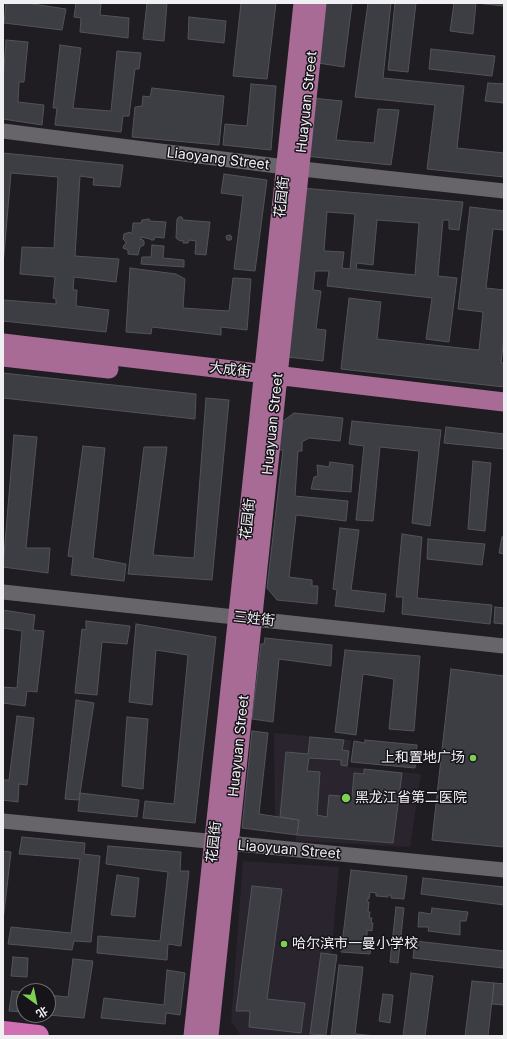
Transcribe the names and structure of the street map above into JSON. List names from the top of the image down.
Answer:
{
  "streets": {
    "main road": ["Huayuan Street", "花园街", "大成街"],
    "street": ["Liaoyang Street", "三姓街", "Liaoyuan Street"]
  },
  "crossings": [
    ["Huayuan Street", "Liaoyang Street"],
    ["Huayuan Street", "花园街"],
    ["Huayuan Street", "大成街"],
    ["Huayuan Street", "三姓街"],
    ["Huayuan Street", "Liaoyuan Street"],
    ["Liaoyang Street", "花园街"],
    ["花园街", "Liaoyuan Street"]
  ],
  "places": ["上和置地广场", "黑龙江省第二医院", "哈尔滨市一曼小学校"],
  "north": "bottom right"
}
